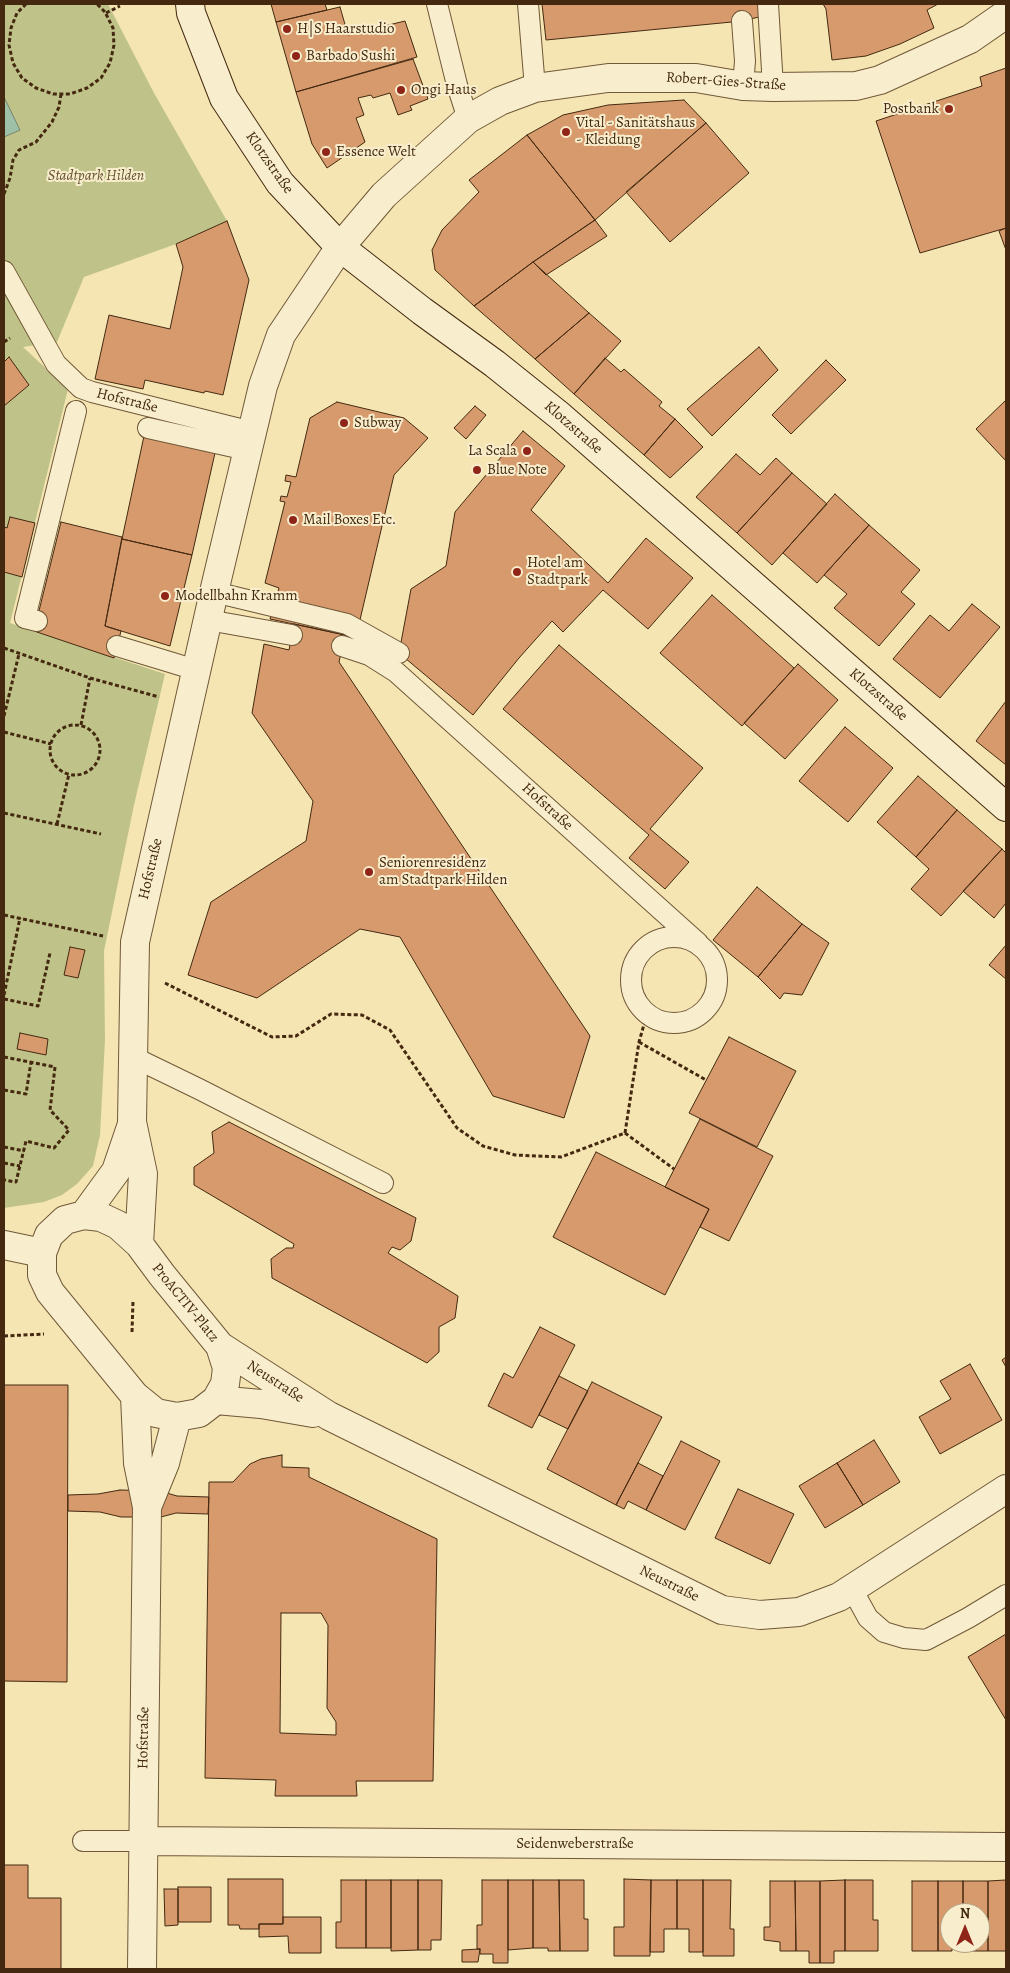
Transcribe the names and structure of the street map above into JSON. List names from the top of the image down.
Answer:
{
  "streets": {
    "street": [
      "Robert-Gies-Straße",
      "Klotzstraße",
      "Hofstraße",
      "ProACTIV-Platz",
      "Neustraße",
      "Seidenweberstraße"
    ]
  },
  "crossings": [
    ["Robert-Gies-Straße", "Klotzstraße"],
    ["Robert-Gies-Straße", "Hofstraße"],
    ["Klotzstraße", "Hofstraße"],
    ["Hofstraße", "ProACTIV-Platz"],
    ["Hofstraße", "Seidenweberstraße"],
    ["ProACTIV-Platz", "Neustraße"]
  ],
  "parks": ["Stadtpark Hilden"],
  "places": [
    "H|S Haarstudio",
    "Barbado Sushi",
    "Ongi Haus",
    "Postbank",
    "Vital - Sanitätshaus - Kleidung",
    "Essence Welt",
    "Subway",
    "La Scala",
    "Blue Note",
    "Mail Boxes Etc.",
    "Hotel am Stadtpark",
    "Modellbahn Kramm",
    "Seniorenresidenz am Stadtpark Hilden"
  ],
  "north": "top"
}
